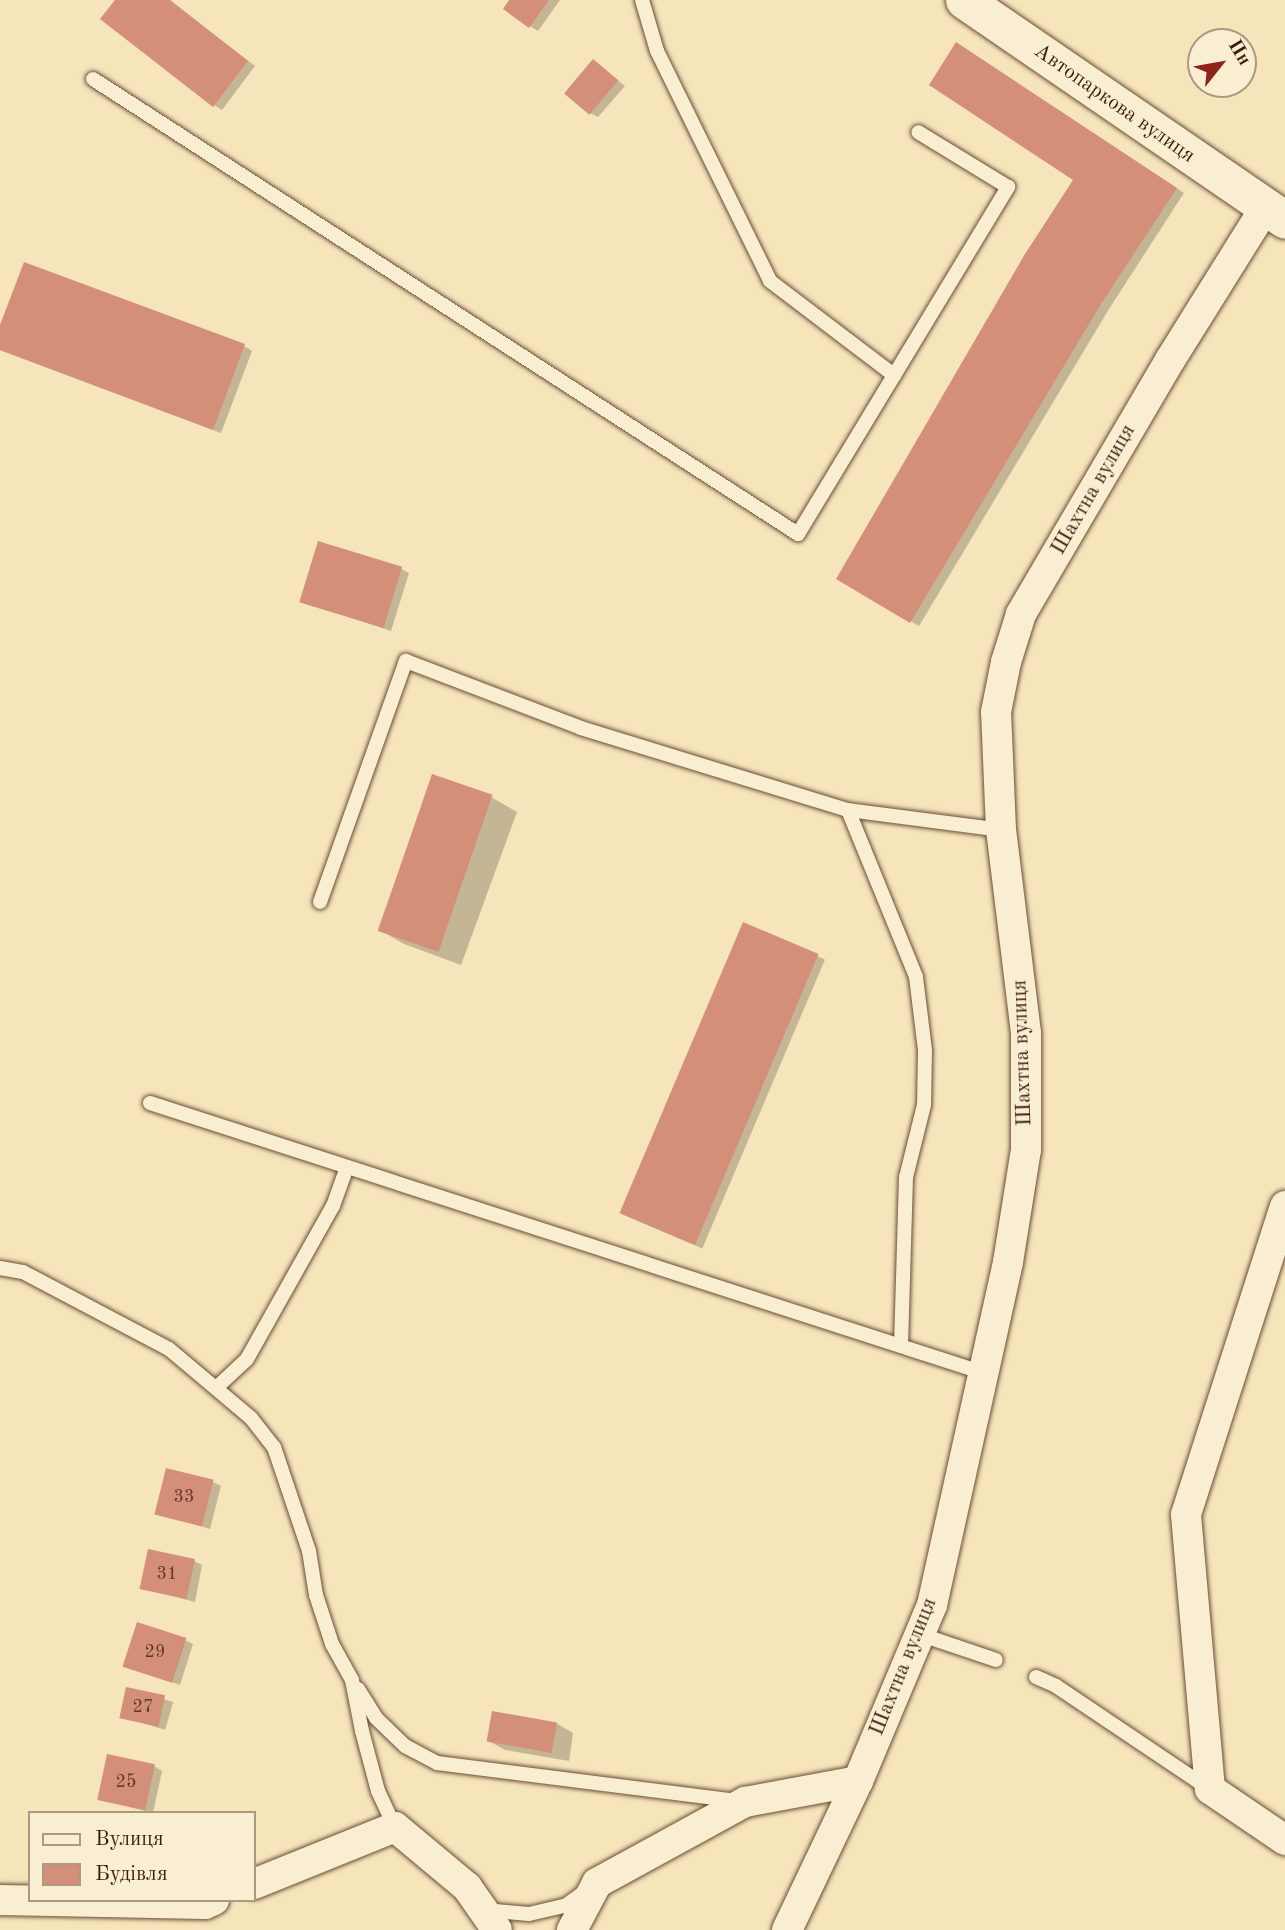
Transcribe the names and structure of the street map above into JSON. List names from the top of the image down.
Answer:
{
  "streets": {
    "street": ["Автопаркова вулиця", "Шахтна вулиця"]
  },
  "crossings": [
    ["Автопаркова вулиця", "Шахтна вулиця"]
  ],
  "house_numbers": [
    "33",
    "31",
    "29",
    "27",
    "25"
  ],
  "legend": ["Вулиця", "Будівля"],
  "north": "top right"
}
